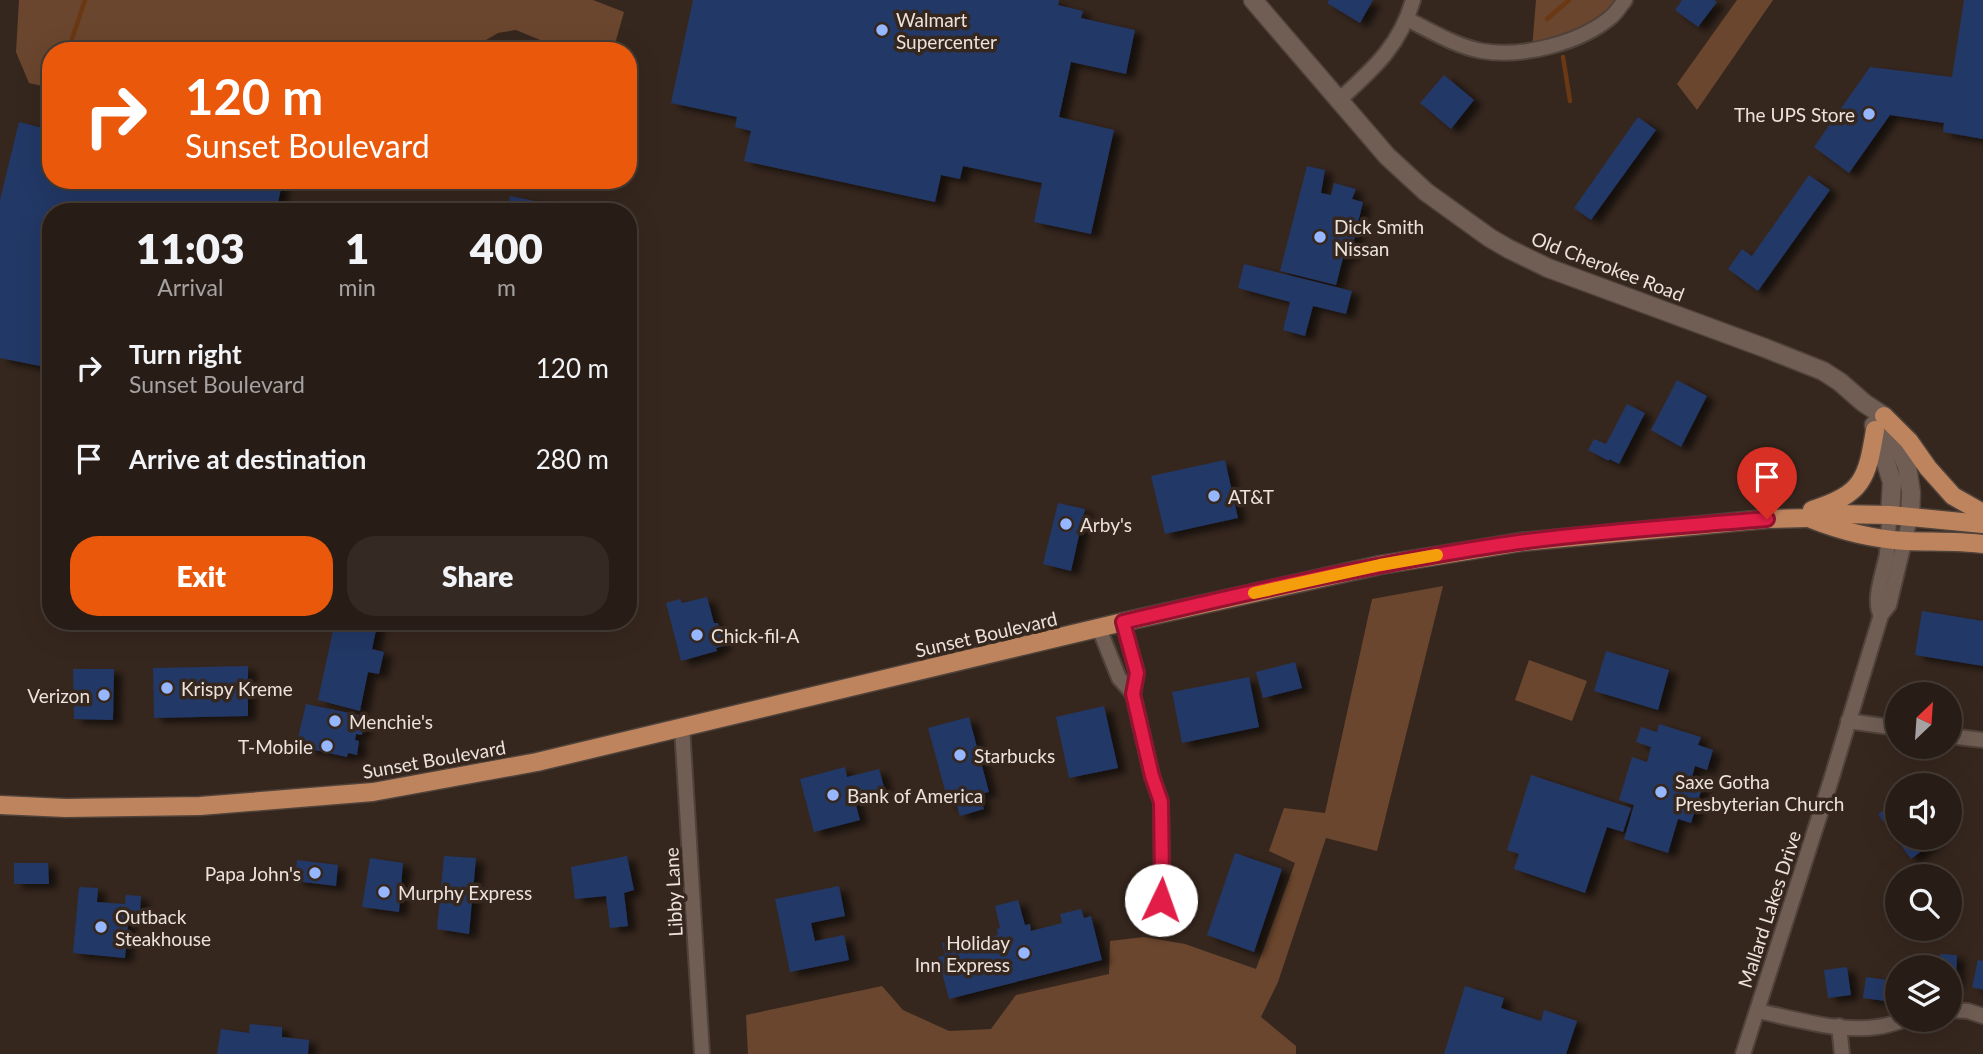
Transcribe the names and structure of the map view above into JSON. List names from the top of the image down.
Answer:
{
  "streets": {
    "main road": ["Sunset Boulevard"],
    "street": ["Old Cherokee Road", "Libby Lane", "Mallard Lakes Drive"]
  },
  "crossings": [
    ["Old Cherokee Road", "Sunset Boulevard"],
    ["Old Cherokee Road", "Mallard Lakes Drive"],
    ["Sunset Boulevard", "Libby Lane"],
    ["Sunset Boulevard", "Mallard Lakes Drive"]
  ],
  "places": [
    "Walmart Supercenter",
    "The UPS Store",
    "Dick Smith Nissan",
    "AT&T",
    "Arby's",
    "Chick-fil-A",
    "Krispy Kreme",
    "Verizon",
    "Menchie's",
    "T-Mobile",
    "Starbucks",
    "Saxe Gotha Presbyterian Church",
    "Bank of America",
    "Papa John's",
    "Murphy Express",
    "Outback Steakhouse",
    "Holiday Inn Express"
  ],
  "north": "top right",
  "page": {
    "turn": ["120 m", "Sunset Boulevard"],
    "eta": [
      "11:03",
      "Arrival",
      "1",
      "min",
      "400",
      "m"
    ],
    "list": [
      {
        "name": "Turn right",
        "note": "Sunset Boulevard",
        "value": "120 m"
      },
      {
        "name": "Arrive at destination",
        "value": "280 m"
      }
    ],
    "buttons": ["Exit", "Share"]
  }
}
